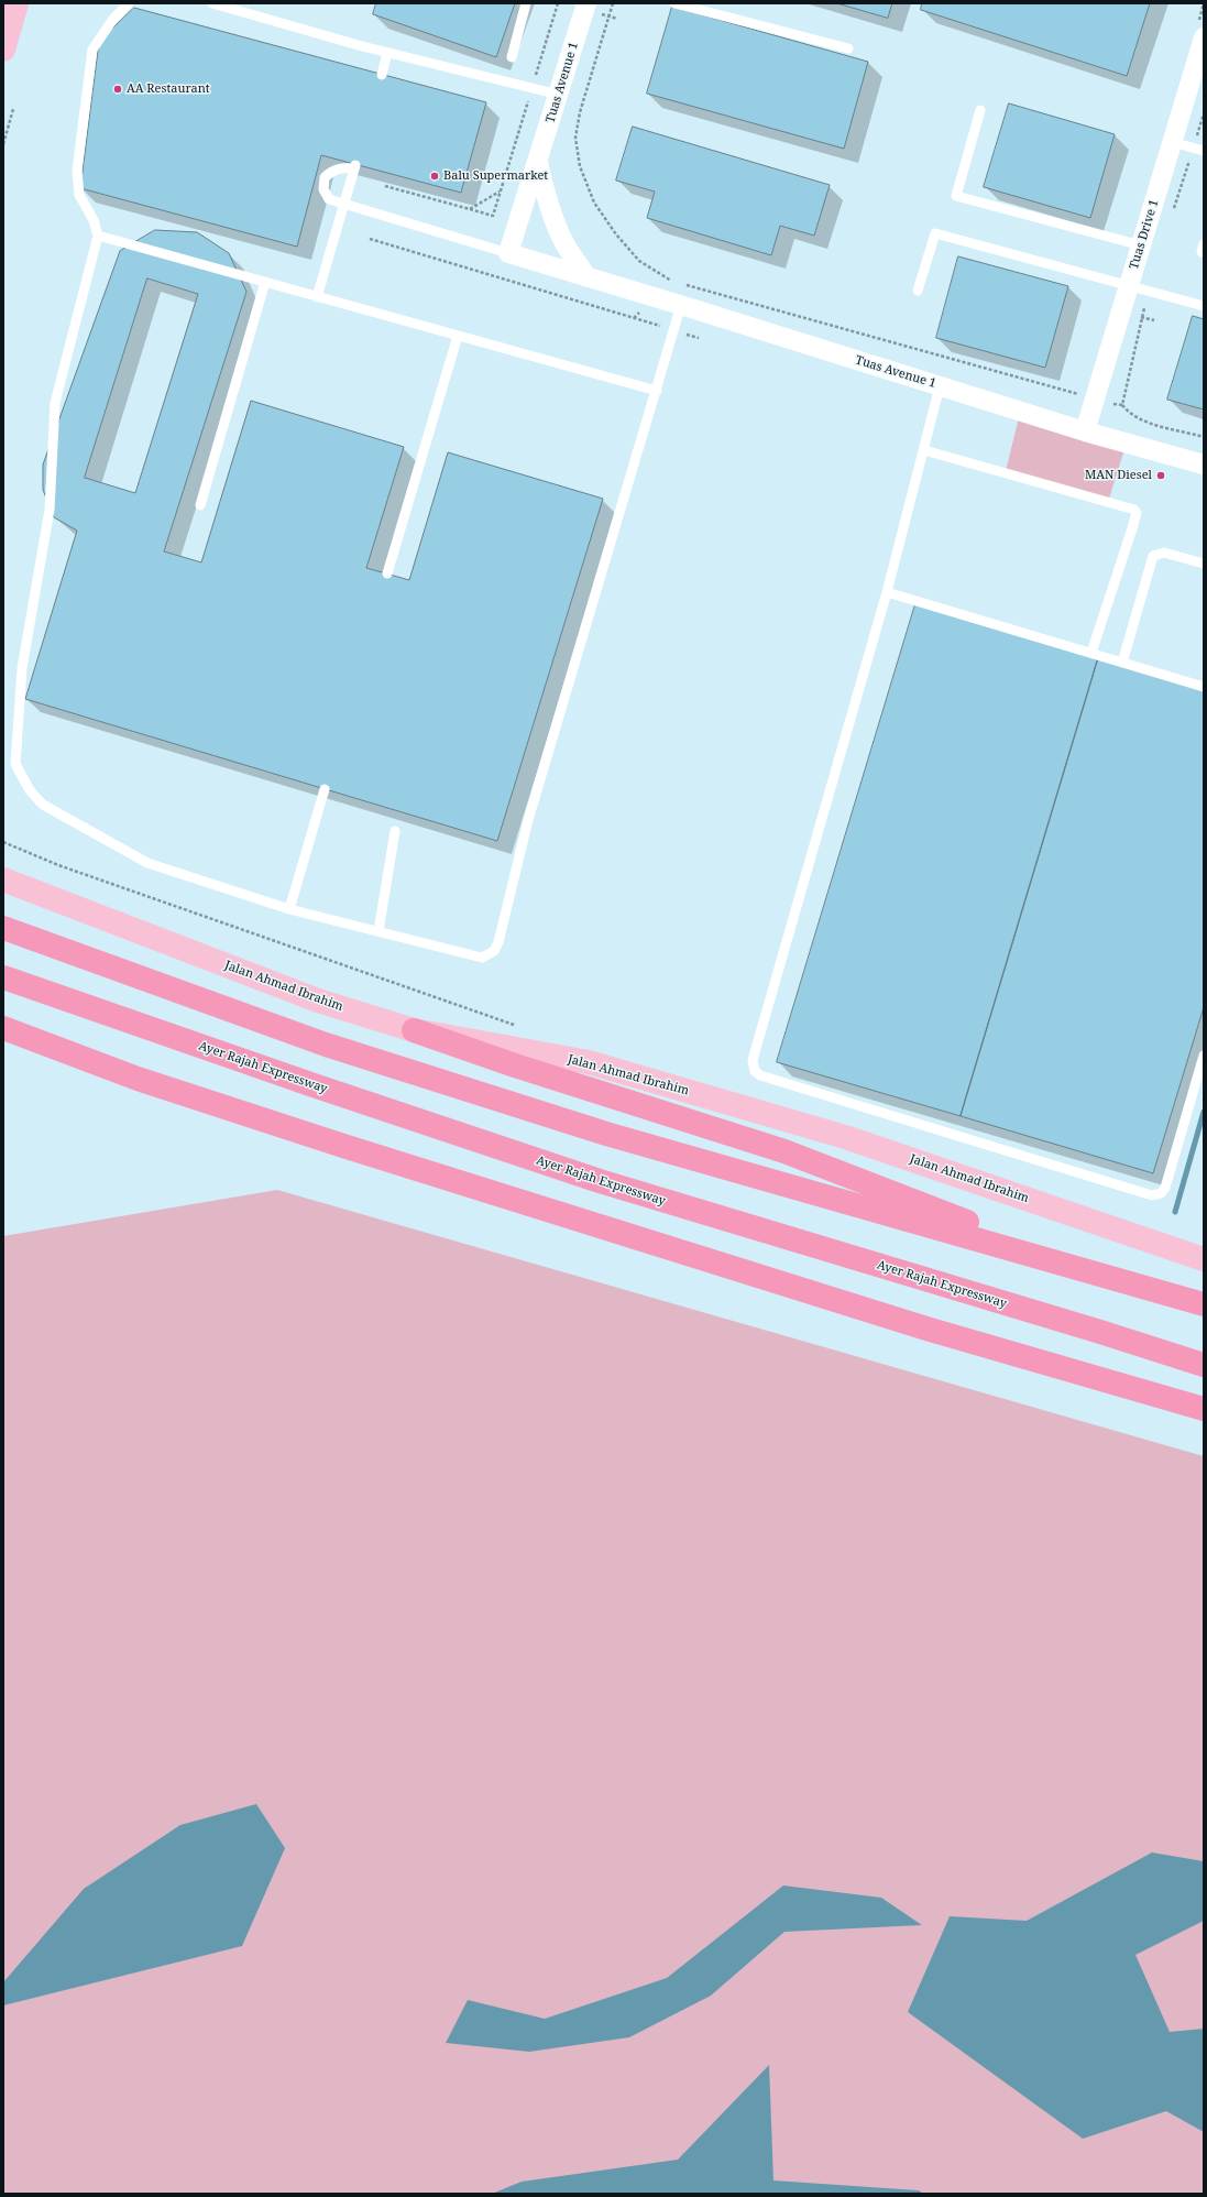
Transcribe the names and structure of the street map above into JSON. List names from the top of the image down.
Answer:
{
  "streets": {
    "highway": ["Ayer Rajah Expressway"],
    "main road": ["Jalan Ahmad Ibrahim"],
    "street": ["Tuas Avenue 1", "Tuas Drive 1"]
  },
  "crossings": [
    ["Tuas Avenue 1", "Tuas Drive 1"]
  ],
  "places": ["AA Restaurant", "Balu Supermarket", "MAN Diesel"]
}
